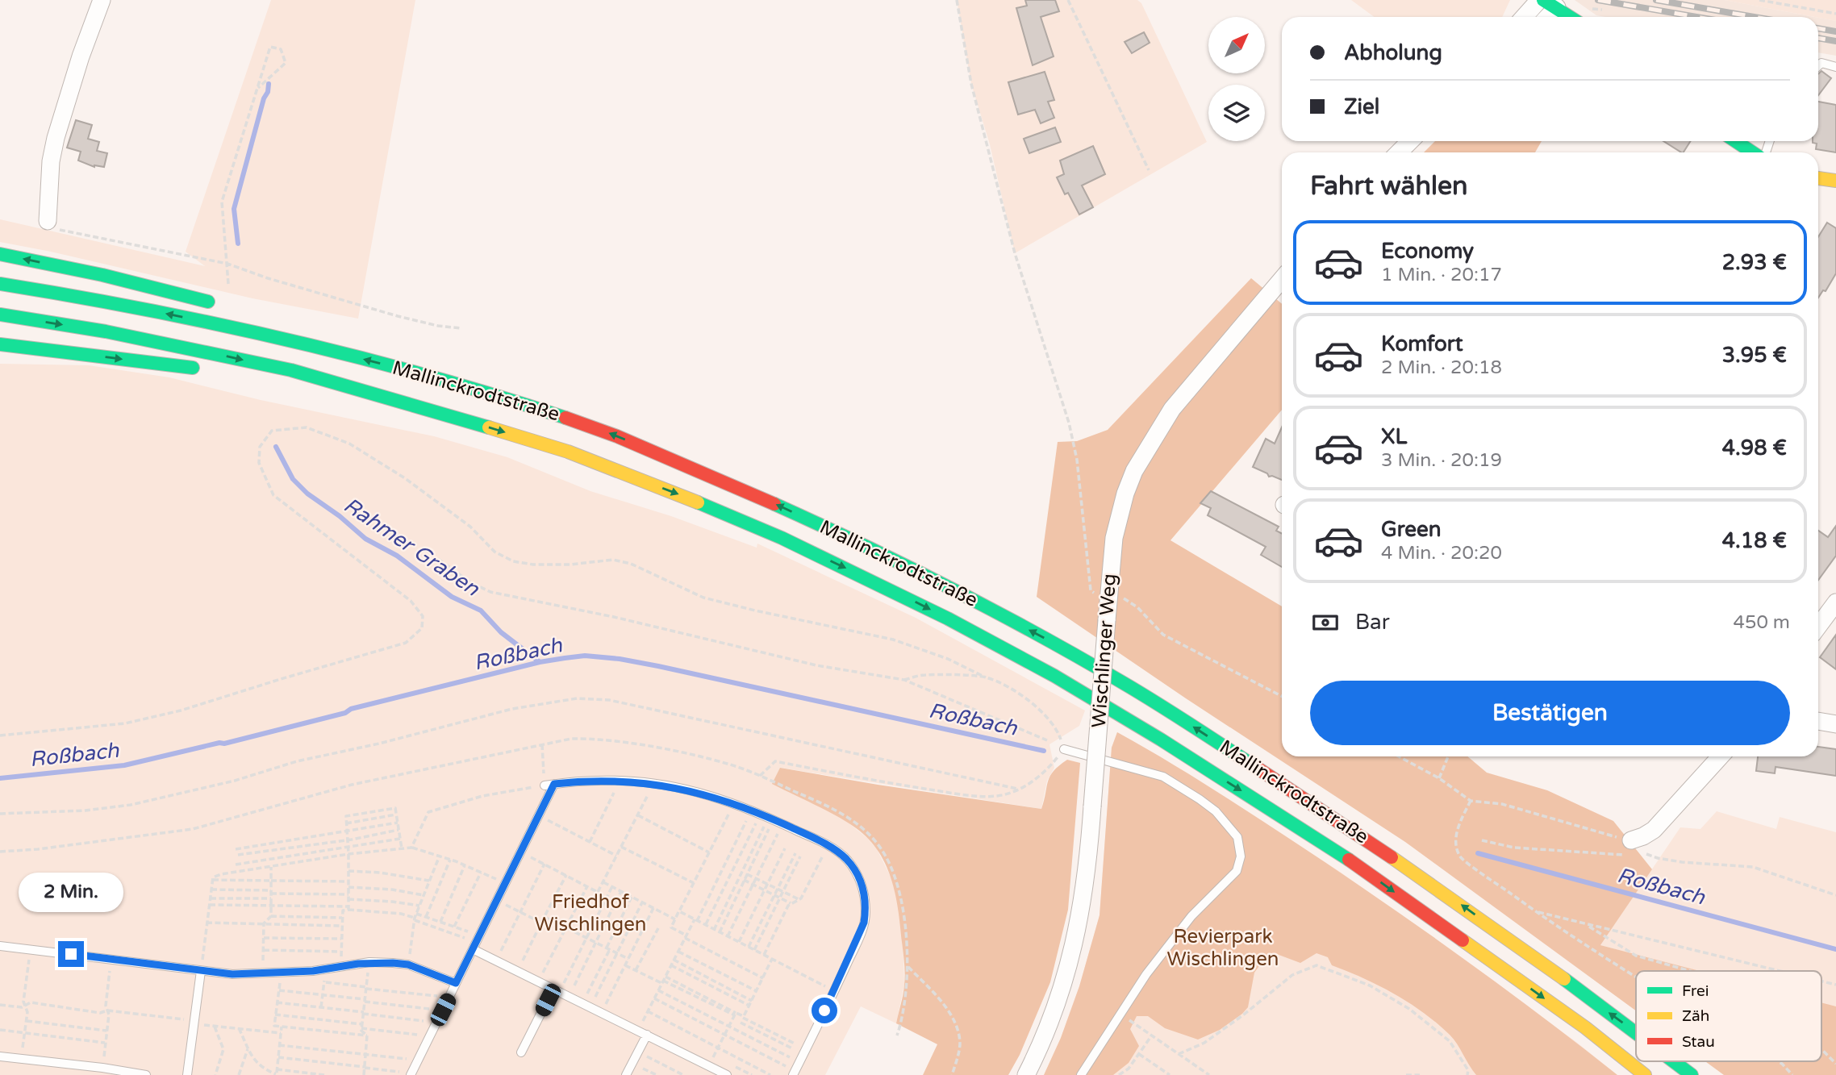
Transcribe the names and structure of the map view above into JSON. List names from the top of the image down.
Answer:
{
  "streets": {
    "main road": ["Mallinckrodtstraße"],
    "street": ["Wischlinger Weg"]
  },
  "water": ["Rahmer Graben", "Roßbach"],
  "parks": ["Friedhof Wischlingen", "Revierpark Wischlingen"],
  "legend": ["Frei", "Zäh", "Stau"],
  "north": "top right",
  "page": {
    "banner": ["Abholung", "Ziel"],
    "heading": "Fahrt wählen",
    "list": [
      {
        "name": "Economy",
        "note": "1 Min. · 20:17",
        "value": "2.93 €"
      },
      {
        "name": "Komfort",
        "note": "2 Min. · 20:18",
        "value": "3.95 €"
      },
      {
        "name": "XL",
        "note": "3 Min. · 20:19",
        "value": "4.98 €"
      },
      {
        "name": "Green",
        "note": "4 Min. · 20:20",
        "value": "4.18 €"
      }
    ],
    "pay": ["Bar", "450 m"],
    "buttons": "Bestätigen",
    "bubble": "2 Min."
  }
}
